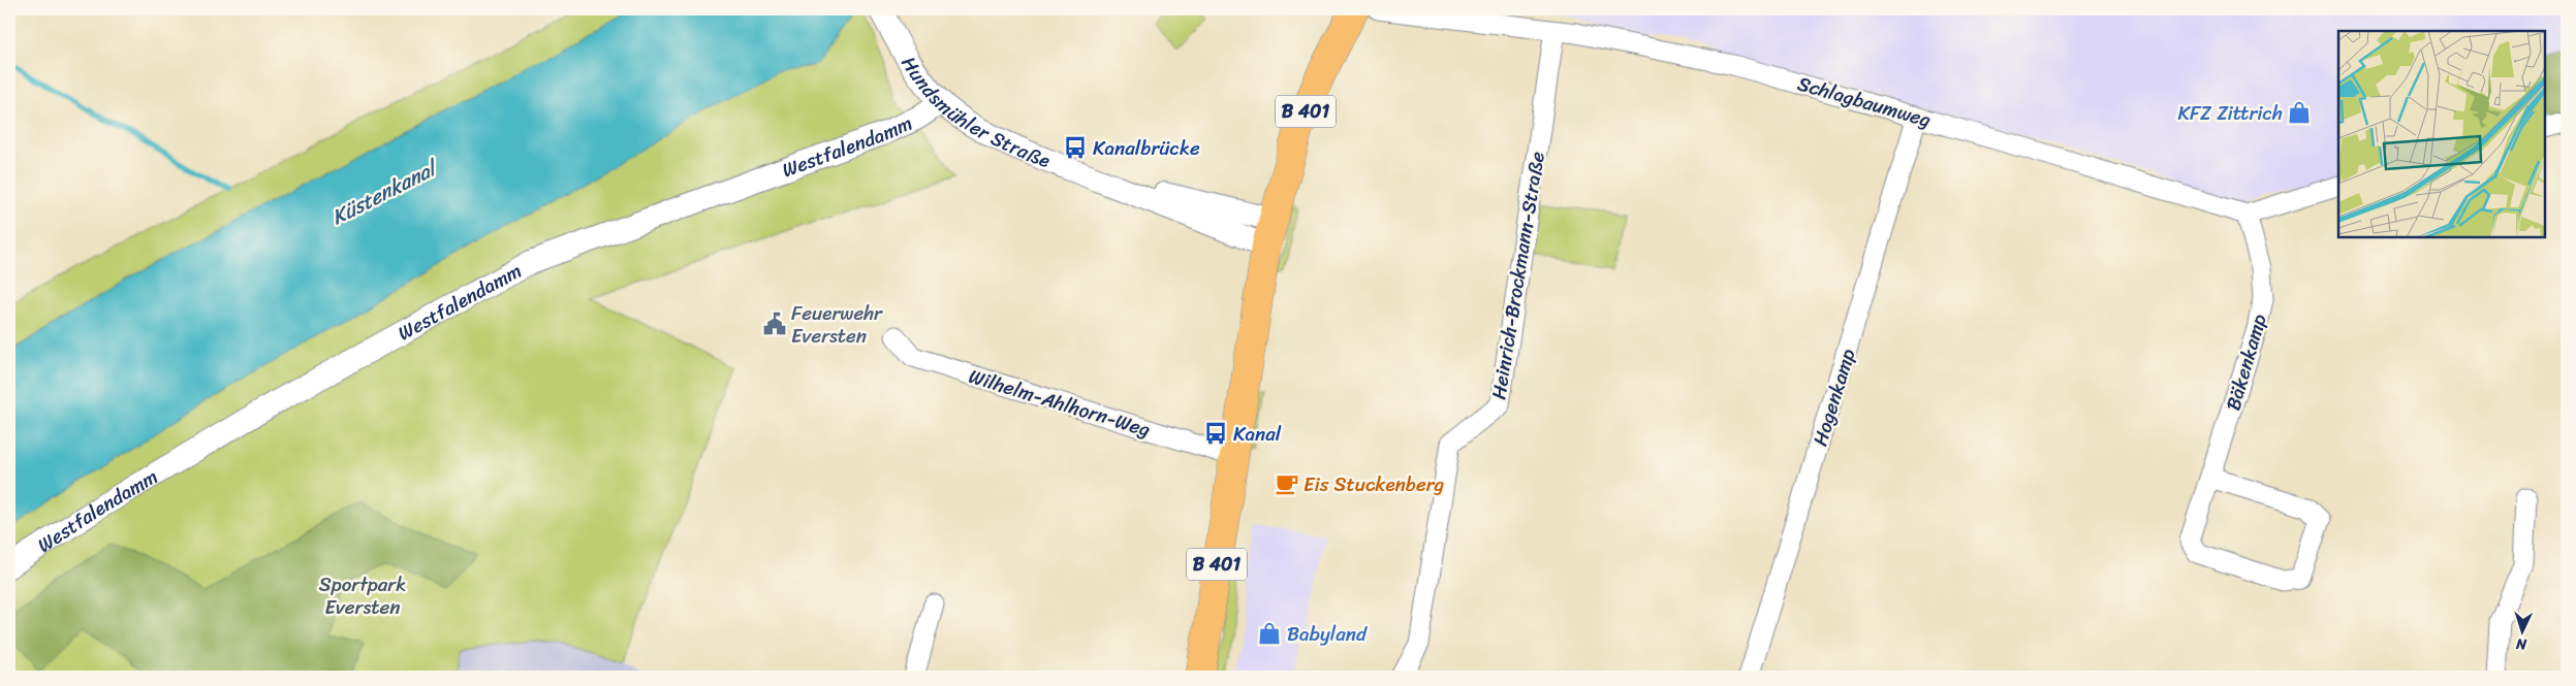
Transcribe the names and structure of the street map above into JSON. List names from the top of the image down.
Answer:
{
  "streets": {
    "main road": ["B 401"],
    "street": [
      "Schlagbaumweg",
      "Hundsmühler Straße",
      "Westfalendamm",
      "Heinrich-Brockmann-Straße",
      "Bäkenkamp",
      "Hogenkamp",
      "Wilhelm-Ahlhorn-Weg"
    ]
  },
  "crossings": [
    ["Schlagbaumweg", "Heinrich-Brockmann-Straße"],
    ["Schlagbaumweg", "Bäkenkamp"],
    ["Schlagbaumweg", "Hogenkamp"],
    ["Hundsmühler Straße", "B 401"],
    ["Hundsmühler Straße", "Westfalendamm"],
    ["B 401", "Wilhelm-Ahlhorn-Weg"]
  ],
  "water": ["Küstenkanal"],
  "parks": ["Sportpark Eversten"],
  "places": {
    "shop": ["KFZ Zittrich", "Babyland"],
    "bus stop": ["Kanalbrücke", "Kanal"],
    "public building": ["Feuerwehr Eversten"],
    "cafe": ["Eis Stuckenberg"]
  },
  "north": "bottom"
}
